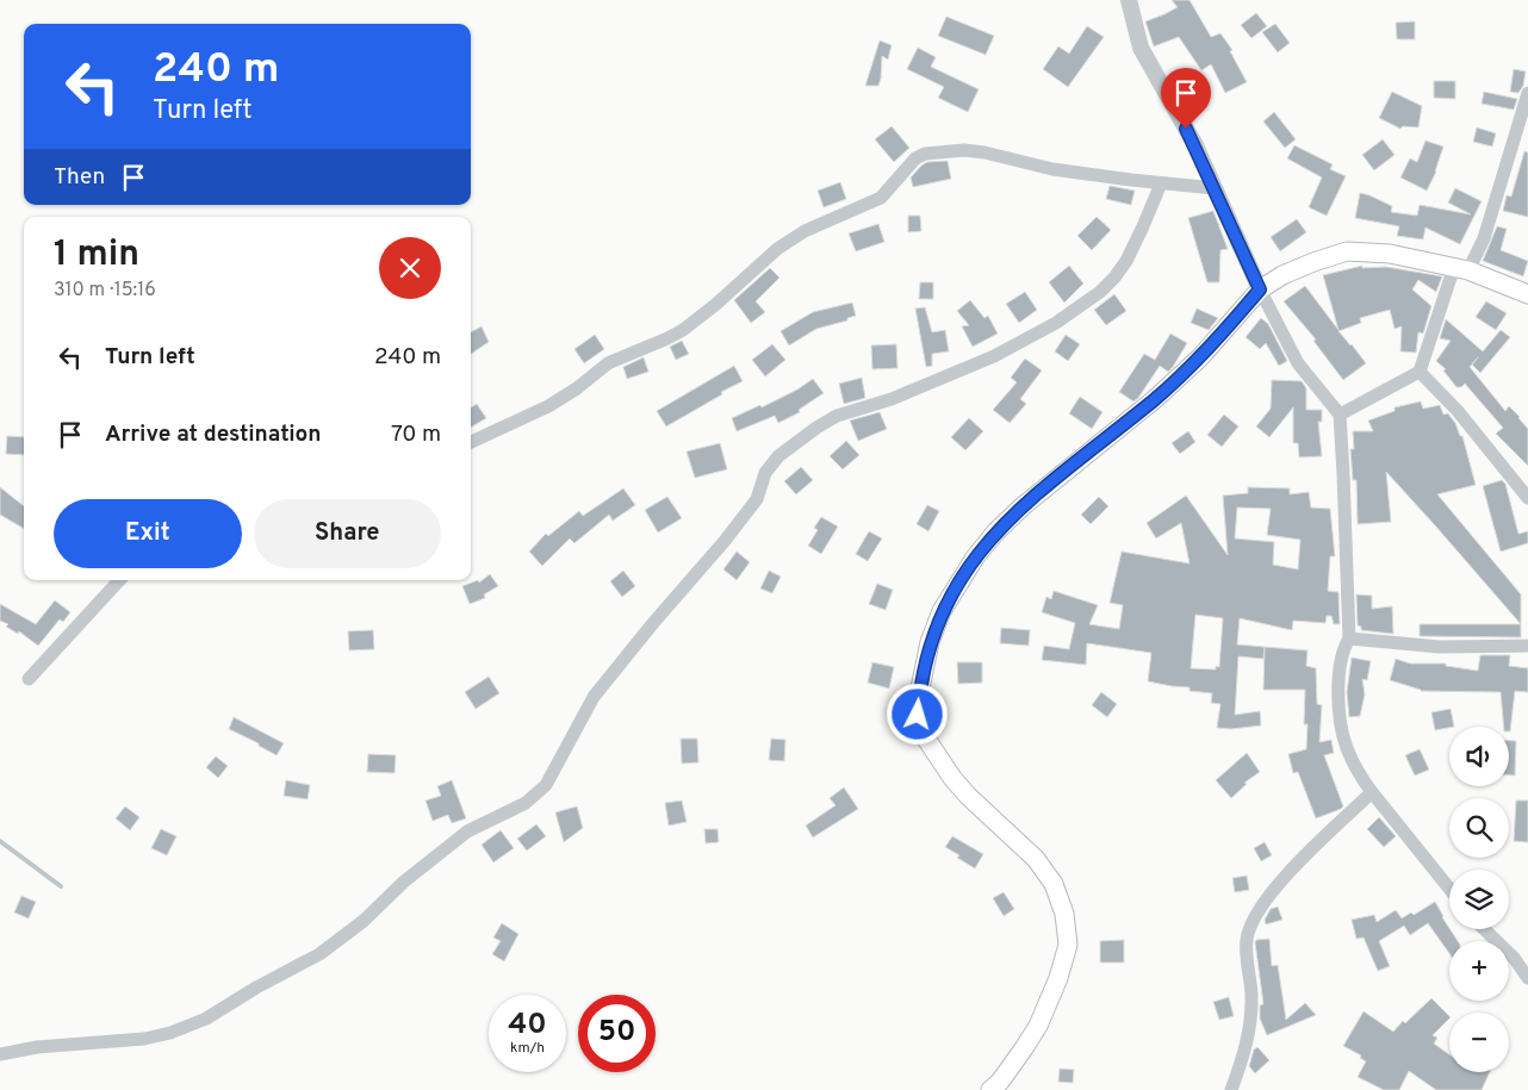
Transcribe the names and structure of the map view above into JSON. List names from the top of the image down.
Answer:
{
  "page": {
    "turn": ["240 m", "Turn left"],
    "then": "Then",
    "heading": ["1 min", "310 m · 15:16"],
    "list": [
      {
        "name": "Turn left",
        "value": "240 m"
      },
      {
        "name": "Arrive at destination",
        "value": "70 m"
      }
    ],
    "buttons": ["Exit", "Share"],
    "map_buttons": ["+", "−"],
    "speed": "40 km/h",
    "limit": "50"
  }
}
